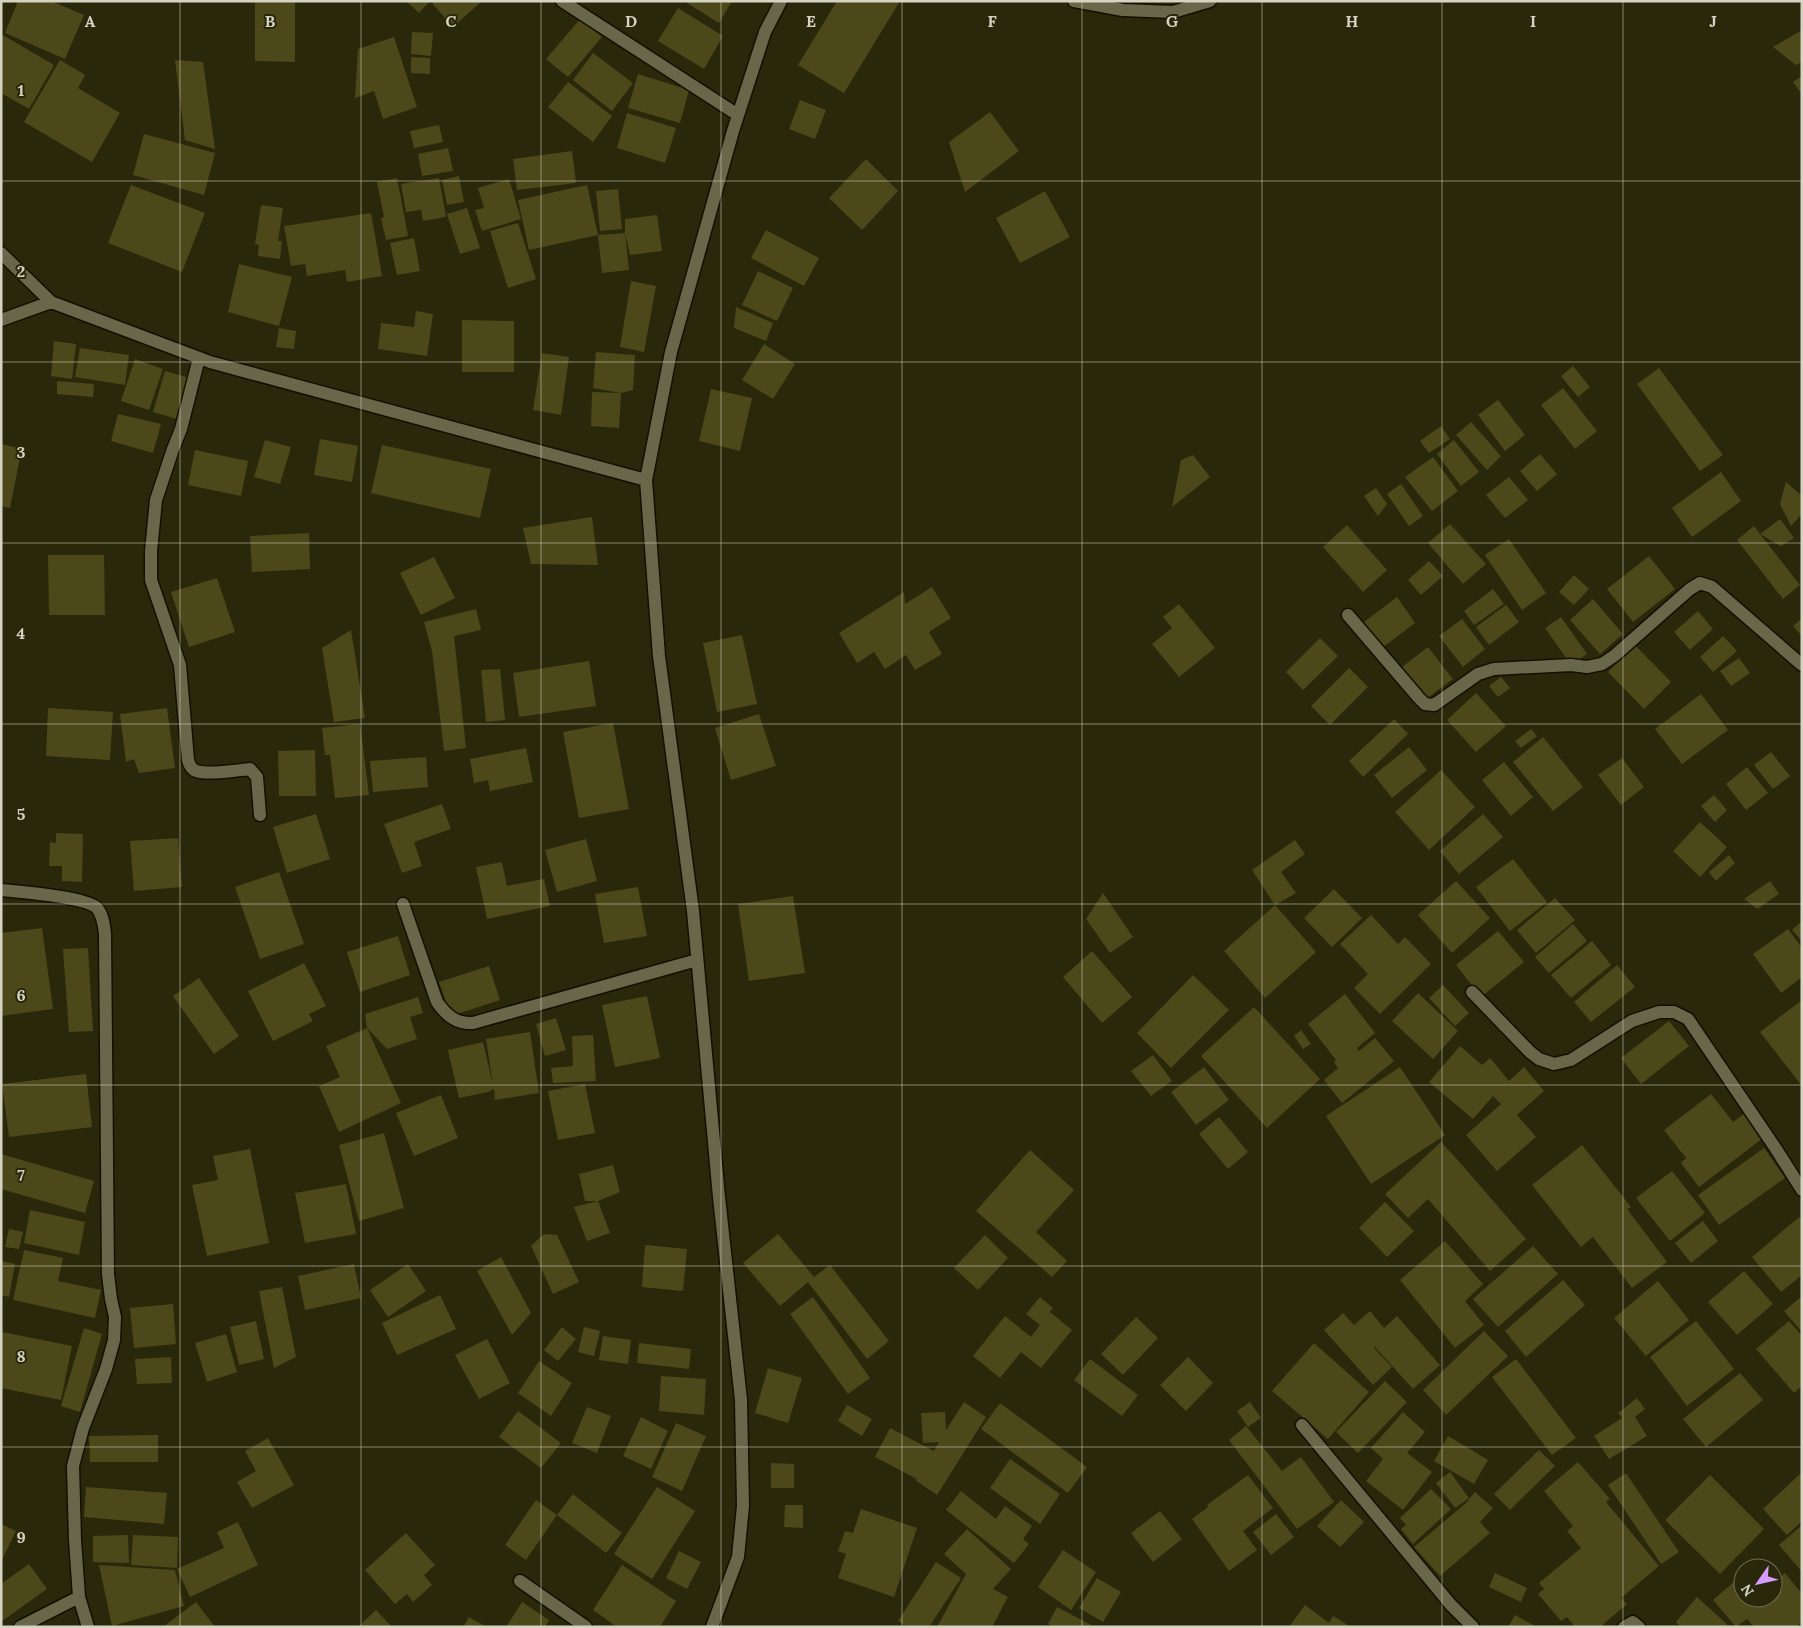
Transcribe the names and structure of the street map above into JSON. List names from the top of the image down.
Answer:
{
  "north": "bottom left",
  "grid": {
    "columns": [
      "A",
      "B",
      "C",
      "D",
      "E",
      "F",
      "G",
      "H",
      "I",
      "J"
    ],
    "rows": [
      "1",
      "2",
      "3",
      "4",
      "5",
      "6",
      "7",
      "8",
      "9"
    ]
  }
}
